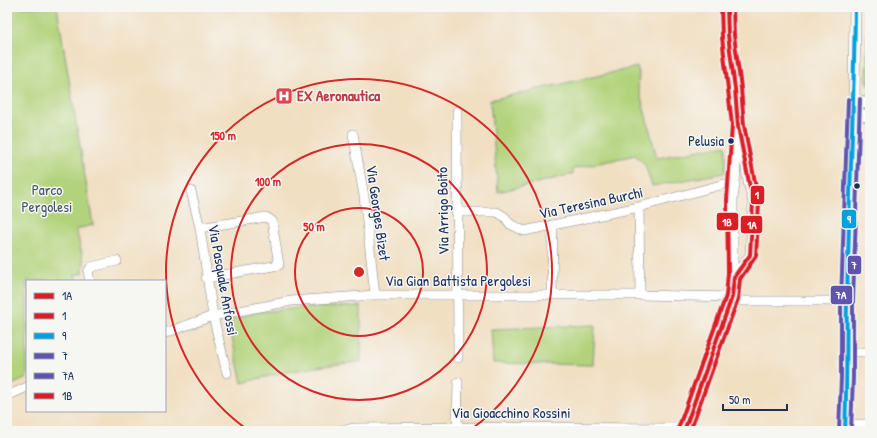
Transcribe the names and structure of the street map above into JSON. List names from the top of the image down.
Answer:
{
  "streets": {
    "street": [
      "Via Teresina Burchi",
      "Via Arrigo Boito",
      "Via Georges Bizet",
      "Via Pasquale Anfossi",
      "Via Gian Battista Pergolesi",
      "Via Gioacchino Rossini"
    ]
  },
  "crossings": [
    ["Via Teresina Burchi", "Via Arrigo Boito"],
    ["Via Arrigo Boito", "Via Gian Battista Pergolesi"],
    ["Via Georges Bizet", "Via Gian Battista Pergolesi"],
    ["Via Pasquale Anfossi", "Via Gian Battista Pergolesi"]
  ],
  "parks": ["Parco Pergolesi"],
  "places": {
    "hospital": ["EX Aeronautica"],
    "other": ["Pelusia"]
  },
  "lines": [
    "transit line 1A",
    "transit line 1",
    "transit line 9",
    "transit line 1B",
    "transit line 7",
    "transit line 7A"
  ],
  "legend": [
    "1A",
    "1",
    "9",
    "7",
    "7A",
    "1B"
  ],
  "scale_bar": "50 m",
  "rings": ["150 m", "100 m", "50 m"]
}
